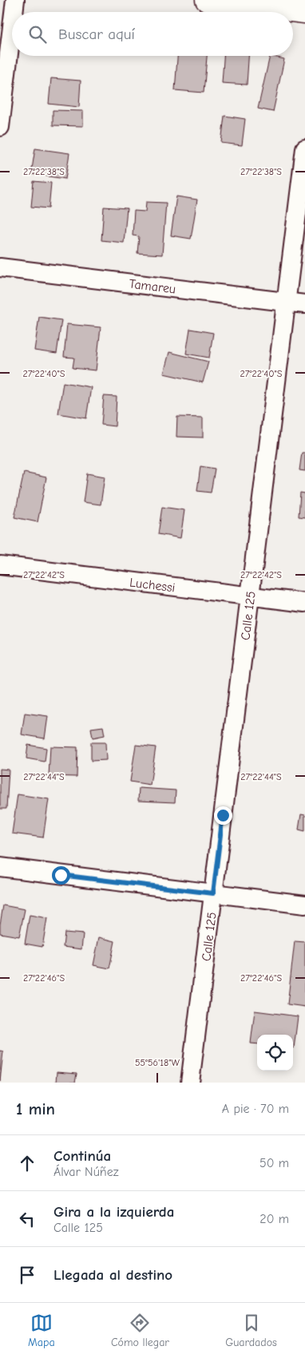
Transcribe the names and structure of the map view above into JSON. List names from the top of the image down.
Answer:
{
  "streets": {
    "street": ["Tamareu", "Luchessi", "Calle 125"]
  },
  "crossings": [
    ["Tamareu", "Calle 125"],
    ["Luchessi", "Calle 125"]
  ],
  "page": {
    "search": "Buscar aquí",
    "heading": ["1 min", "A pie · 70 m"],
    "list": [
      ["Continúa", "Álvar Núñez", "50 m"],
      ["Gira a la izquierda", "Calle 125", "20 m"],
      "Llegada al destino"
    ],
    "nav": ["Mapa", "Cómo llegar", "Guardados"]
  },
  "coordinates": [
    "27°22'38\"S",
    "27°22'40\"S",
    "27°22'42\"S",
    "27°22'44\"S",
    "27°22'46\"S",
    "55°56'18\"W"
  ]
}
